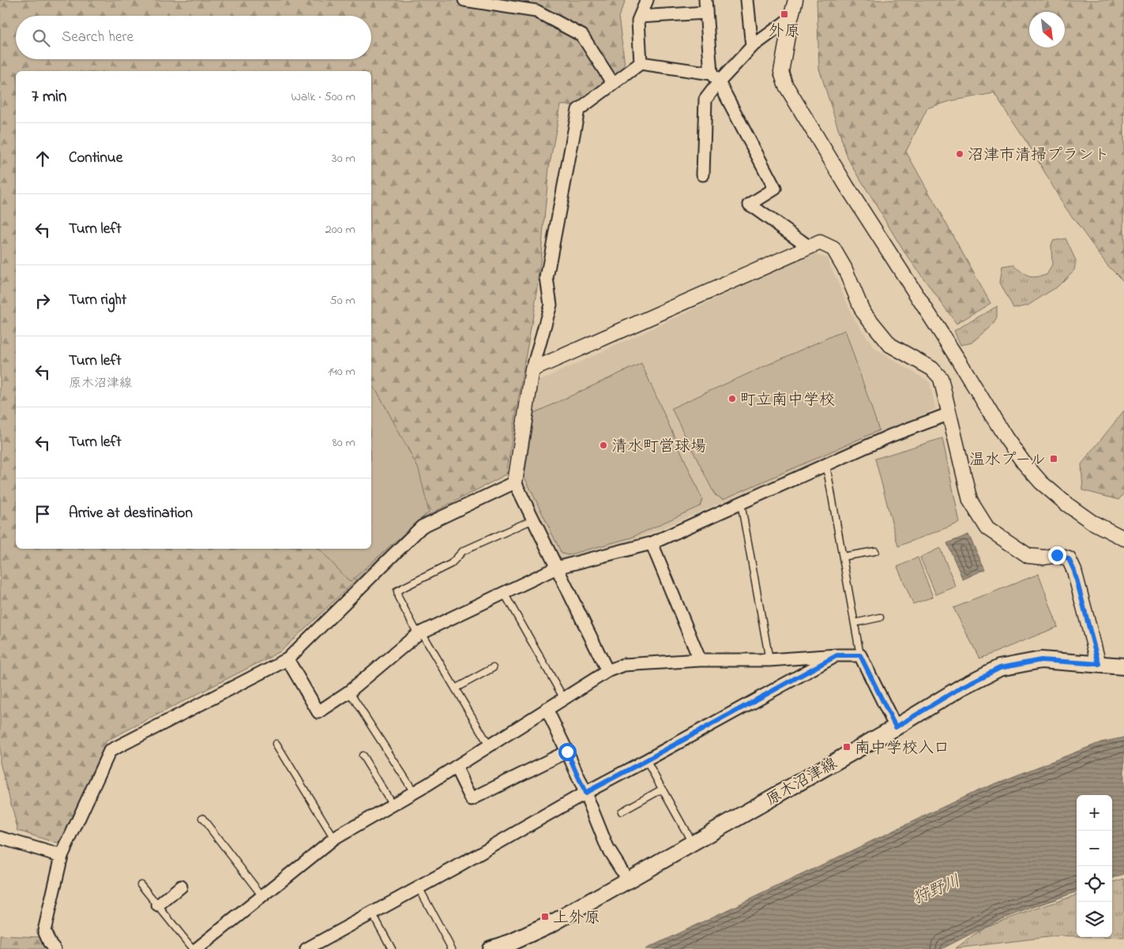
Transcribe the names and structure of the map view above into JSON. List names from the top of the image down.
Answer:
{
  "streets": {
    "main road": ["原木沼津線"]
  },
  "water": ["狩野川"],
  "places": {
    "transit": [
      "外原",
      "温水プール",
      "南中学校入口",
      "上外原"
    ],
    "other": ["沼津市清掃プラント", "町立南中学校", "清水町営球場"]
  },
  "north": "bottom right",
  "page": {
    "search": "Search here",
    "heading": ["7 min", "Walk · 500 m"],
    "list": [
      ["Continue", "30 m"],
      ["Turn left", "200 m"],
      ["Turn right", "50 m"],
      ["Turn left", "原木沼津線", "140 m"],
      ["Turn left", "80 m"],
      "Arrive at destination"
    ],
    "map_buttons": ["+", "−"]
  }
}
